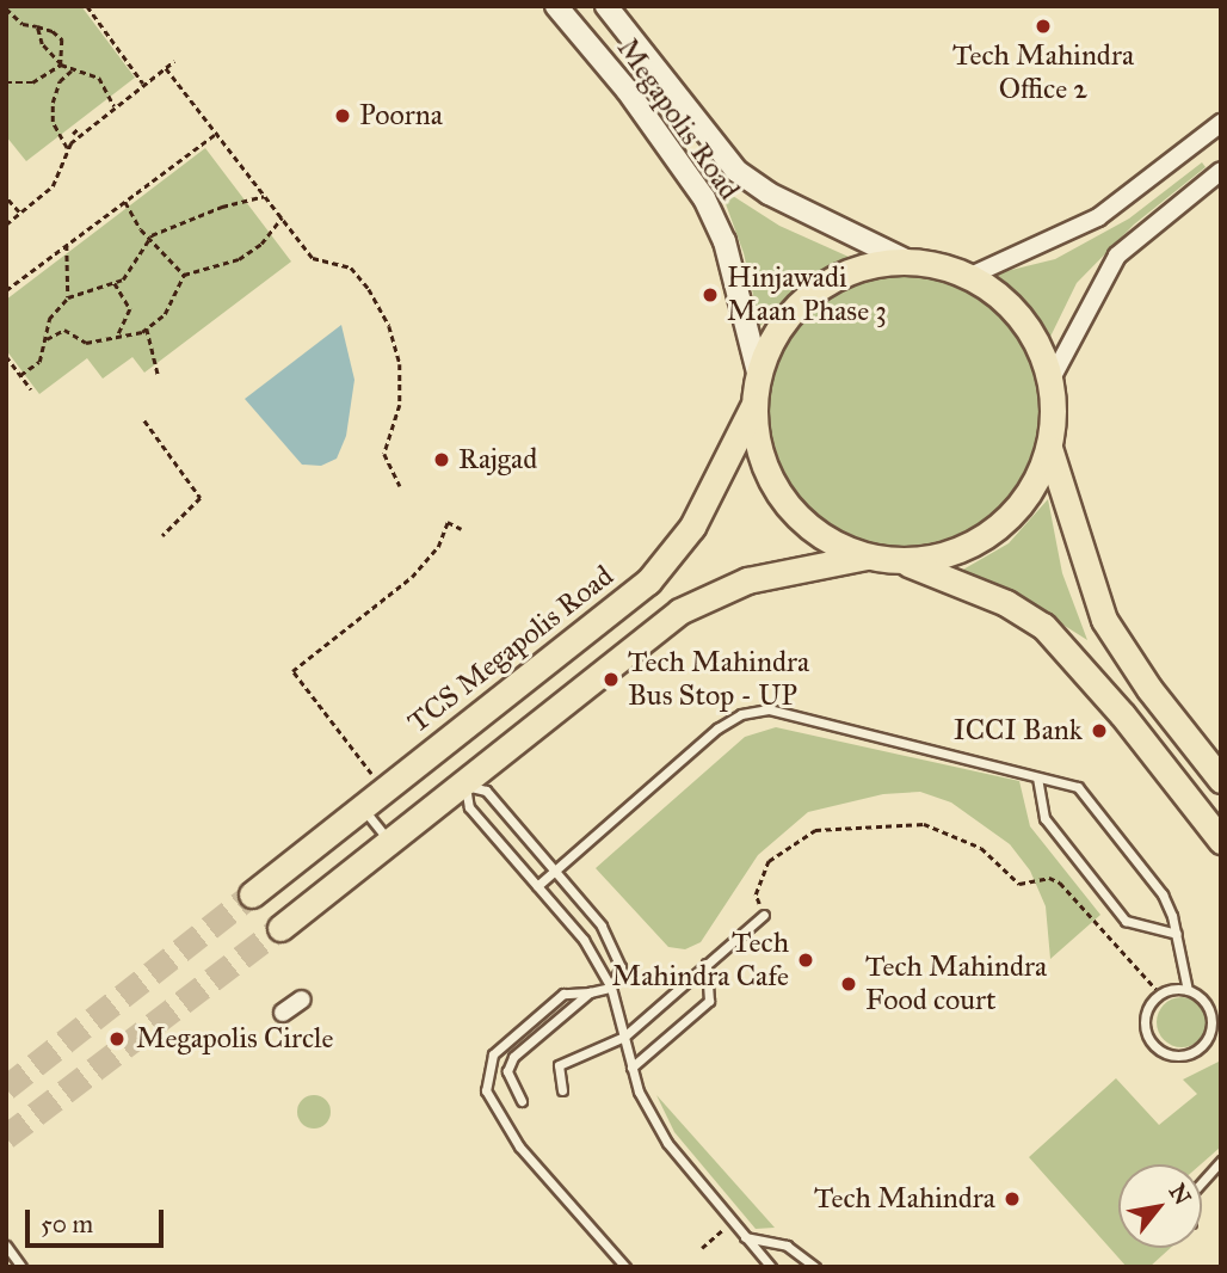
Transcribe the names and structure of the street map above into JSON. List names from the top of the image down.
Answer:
{
  "streets": {
    "main road": ["TCS Megapolis Road"],
    "street": ["Megapolis Road"]
  },
  "crossings": [
    ["Megapolis Road", "TCS Megapolis Road"]
  ],
  "places": [
    "Tech Mahindra Office 2",
    "Poorna",
    "Hinjawadi Maan Phase 3",
    "Rajgad",
    "Tech Mahindra Bus Stop - UP",
    "ICCI Bank",
    "Tech Mahindra Cafe",
    "Tech Mahindra Food court",
    "Megapolis Circle",
    "Tech Mahindra"
  ],
  "scale_bar": "50 m",
  "north": "top right"
}
